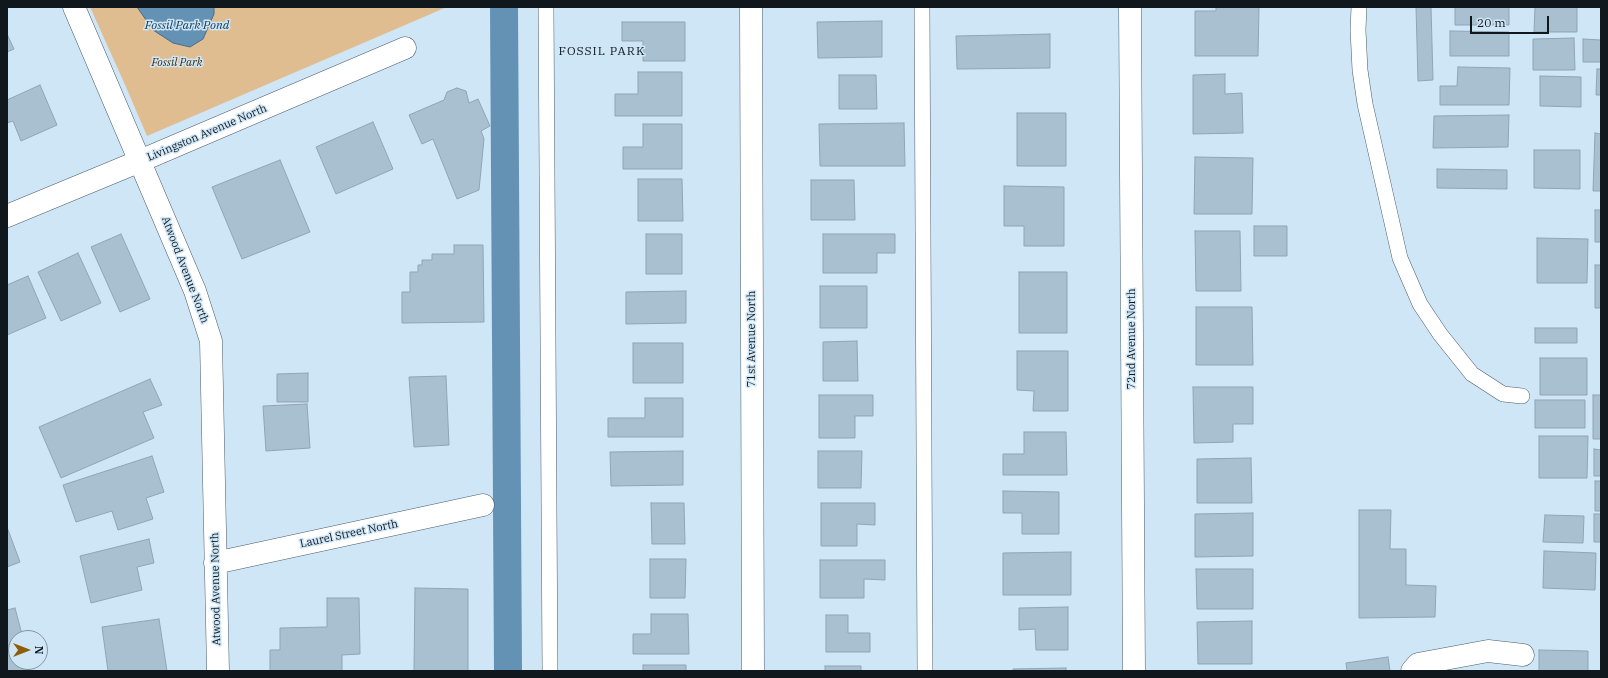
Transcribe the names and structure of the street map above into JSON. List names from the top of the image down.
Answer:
{
  "streets": {
    "street": [
      "Livingston Avenue North",
      "Atwood Avenue North",
      "71st Avenue North",
      "72nd Avenue North",
      "Laurel Street North"
    ]
  },
  "crossings": [
    ["Livingston Avenue North", "Atwood Avenue North"],
    ["Atwood Avenue North", "Laurel Street North"]
  ],
  "districts": ["FOSSIL PARK"],
  "water": ["Fossil Park Pond"],
  "parks": ["Fossil Park"],
  "scale_bar": "20 m",
  "north": "right"
}
